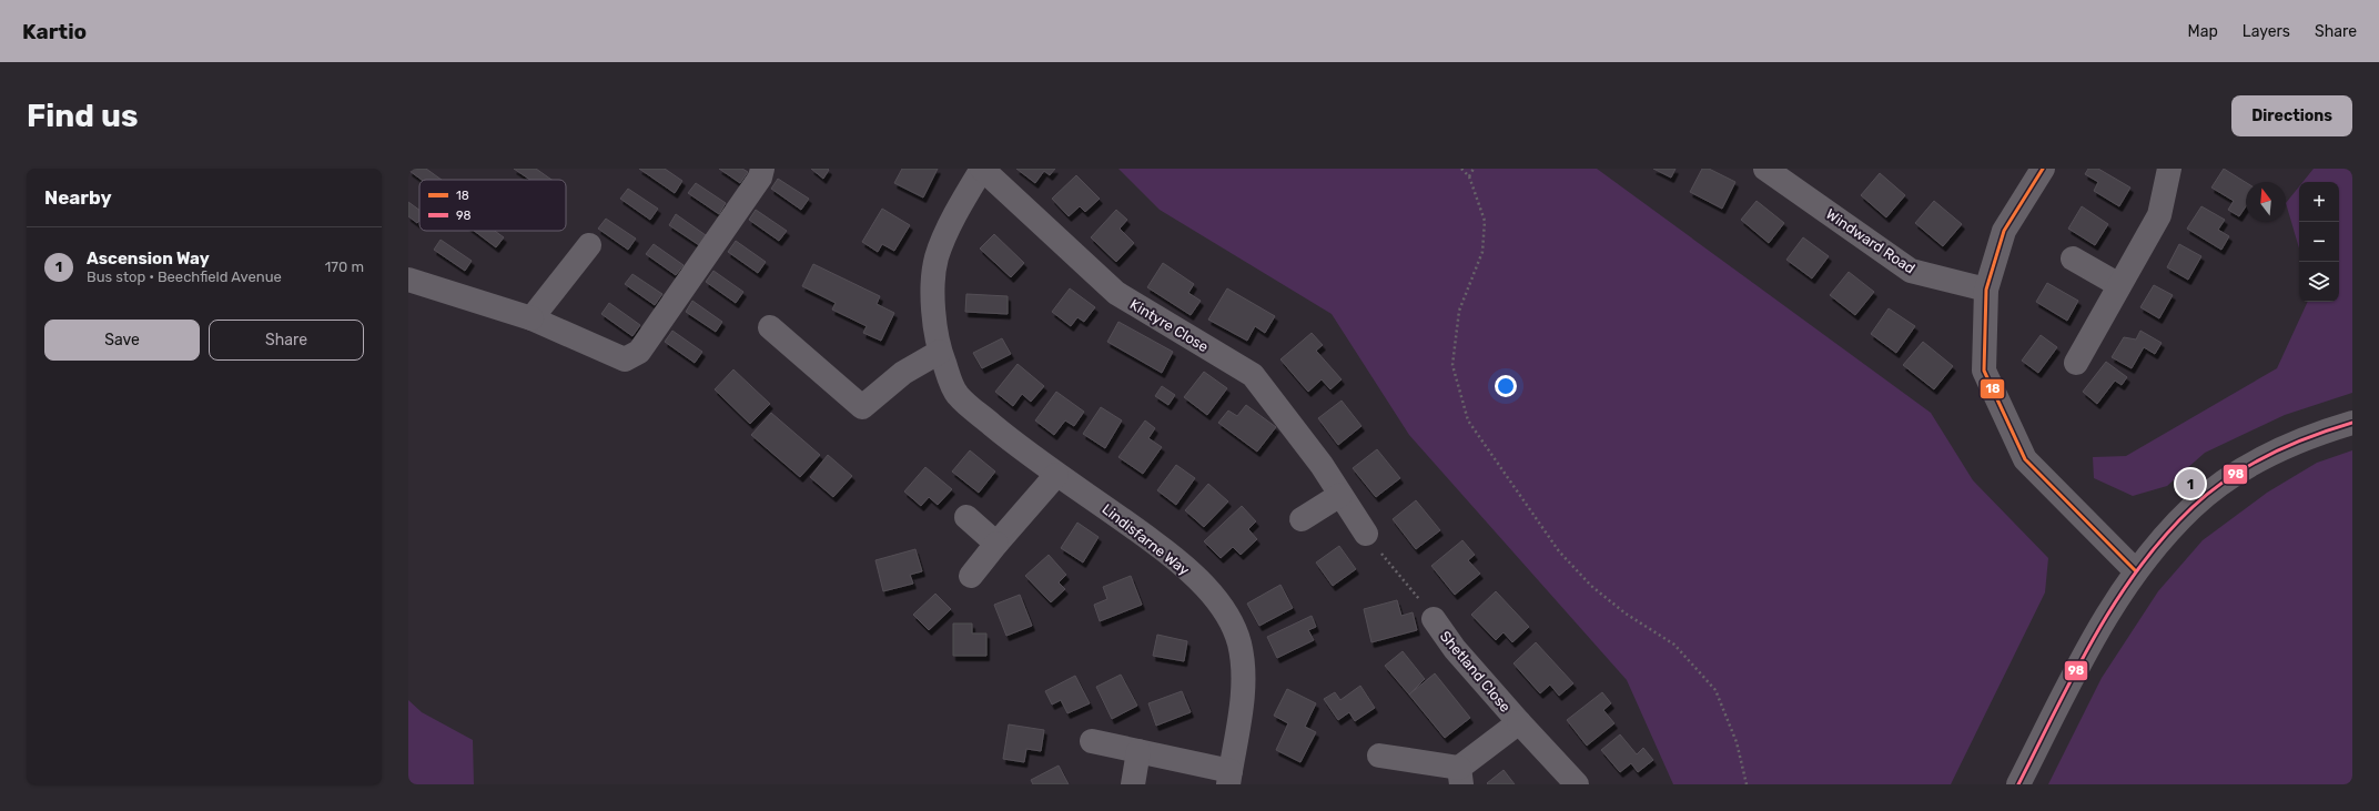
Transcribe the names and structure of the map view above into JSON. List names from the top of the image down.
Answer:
{
  "streets": {
    "street": [
      "Windward Road",
      "Kintyre Close",
      "Lindisfarne Way",
      "Shetland Close"
    ]
  },
  "crossings": [
    ["Kintyre Close", "Lindisfarne Way"]
  ],
  "lines": ["transit line 18", "transit line 98"],
  "legend": ["18", "98"],
  "north": "top",
  "page": {
    "header": "Kartio",
    "nav": ["Map", "Layers", "Share"],
    "buttons": [
      "Directions",
      ["Save", "Share"]
    ],
    "title": "Find us",
    "heading": "Nearby",
    "map_buttons": ["+", "−"],
    "list": [
      {
        "mark": "1",
        "name": "Ascension Way",
        "note": "Bus stop · Beechfield Avenue",
        "value": "170 m"
      }
    ],
    "pins": "1"
  }
}
